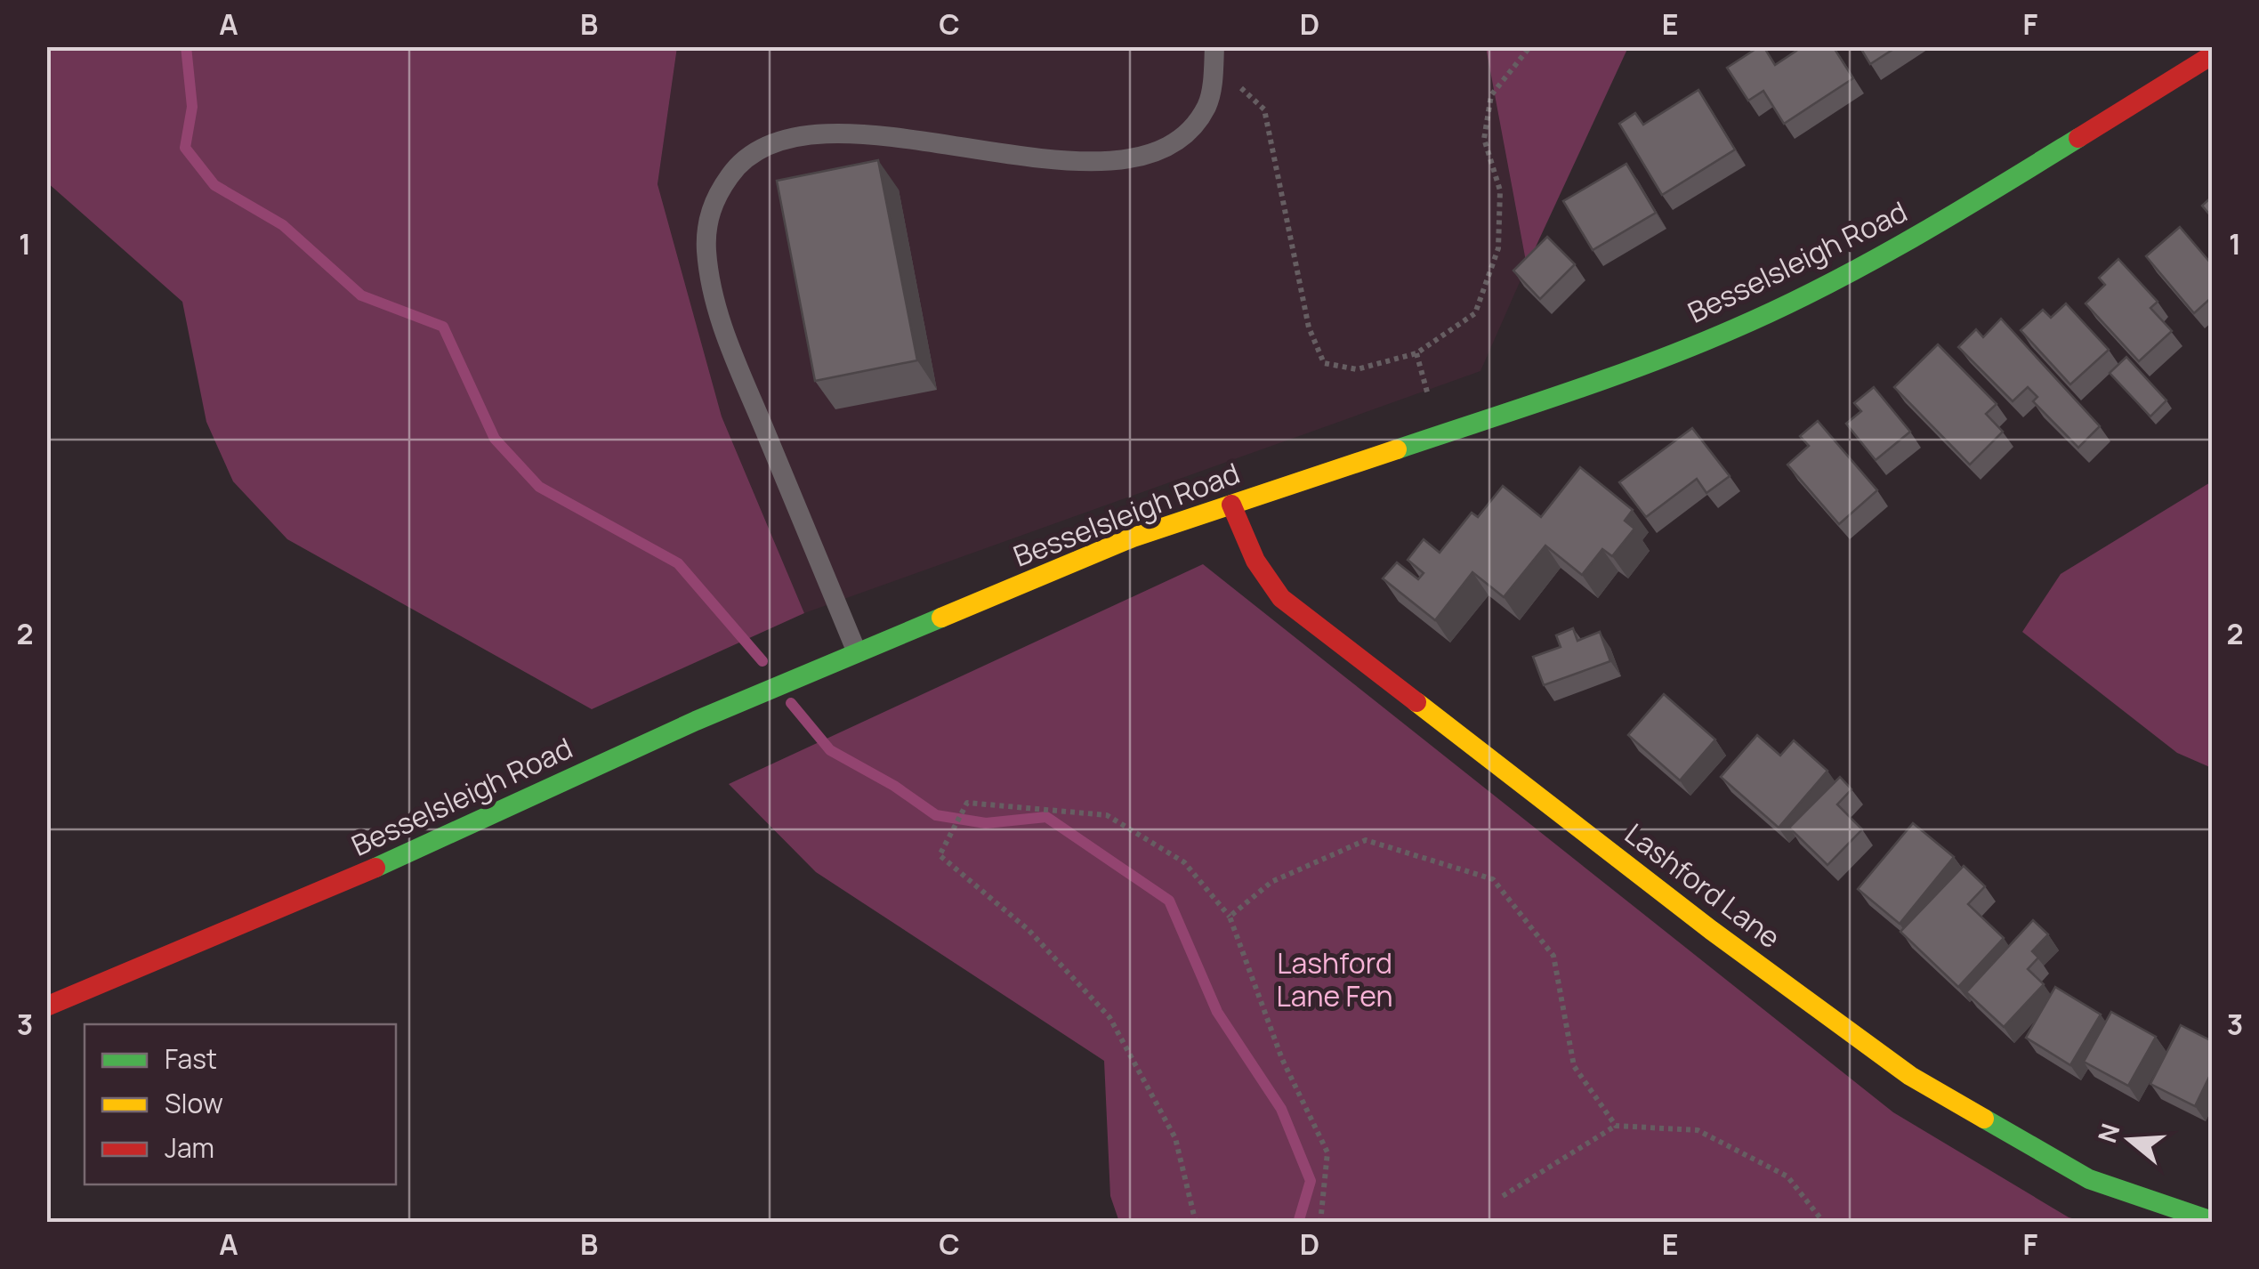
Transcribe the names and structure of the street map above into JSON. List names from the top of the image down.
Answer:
{
  "streets": {
    "street": ["Besselsleigh Road", "Lashford Lane"]
  },
  "crossings": [
    ["Besselsleigh Road", "Lashford Lane"]
  ],
  "parks": ["Lashford Lane Fen"],
  "legend": ["Fast", "Slow", "Jam"],
  "north": "left",
  "grid": {
    "columns": [
      "A",
      "B",
      "C",
      "D",
      "E",
      "F"
    ],
    "rows": ["1", "2", "3"]
  }
}
